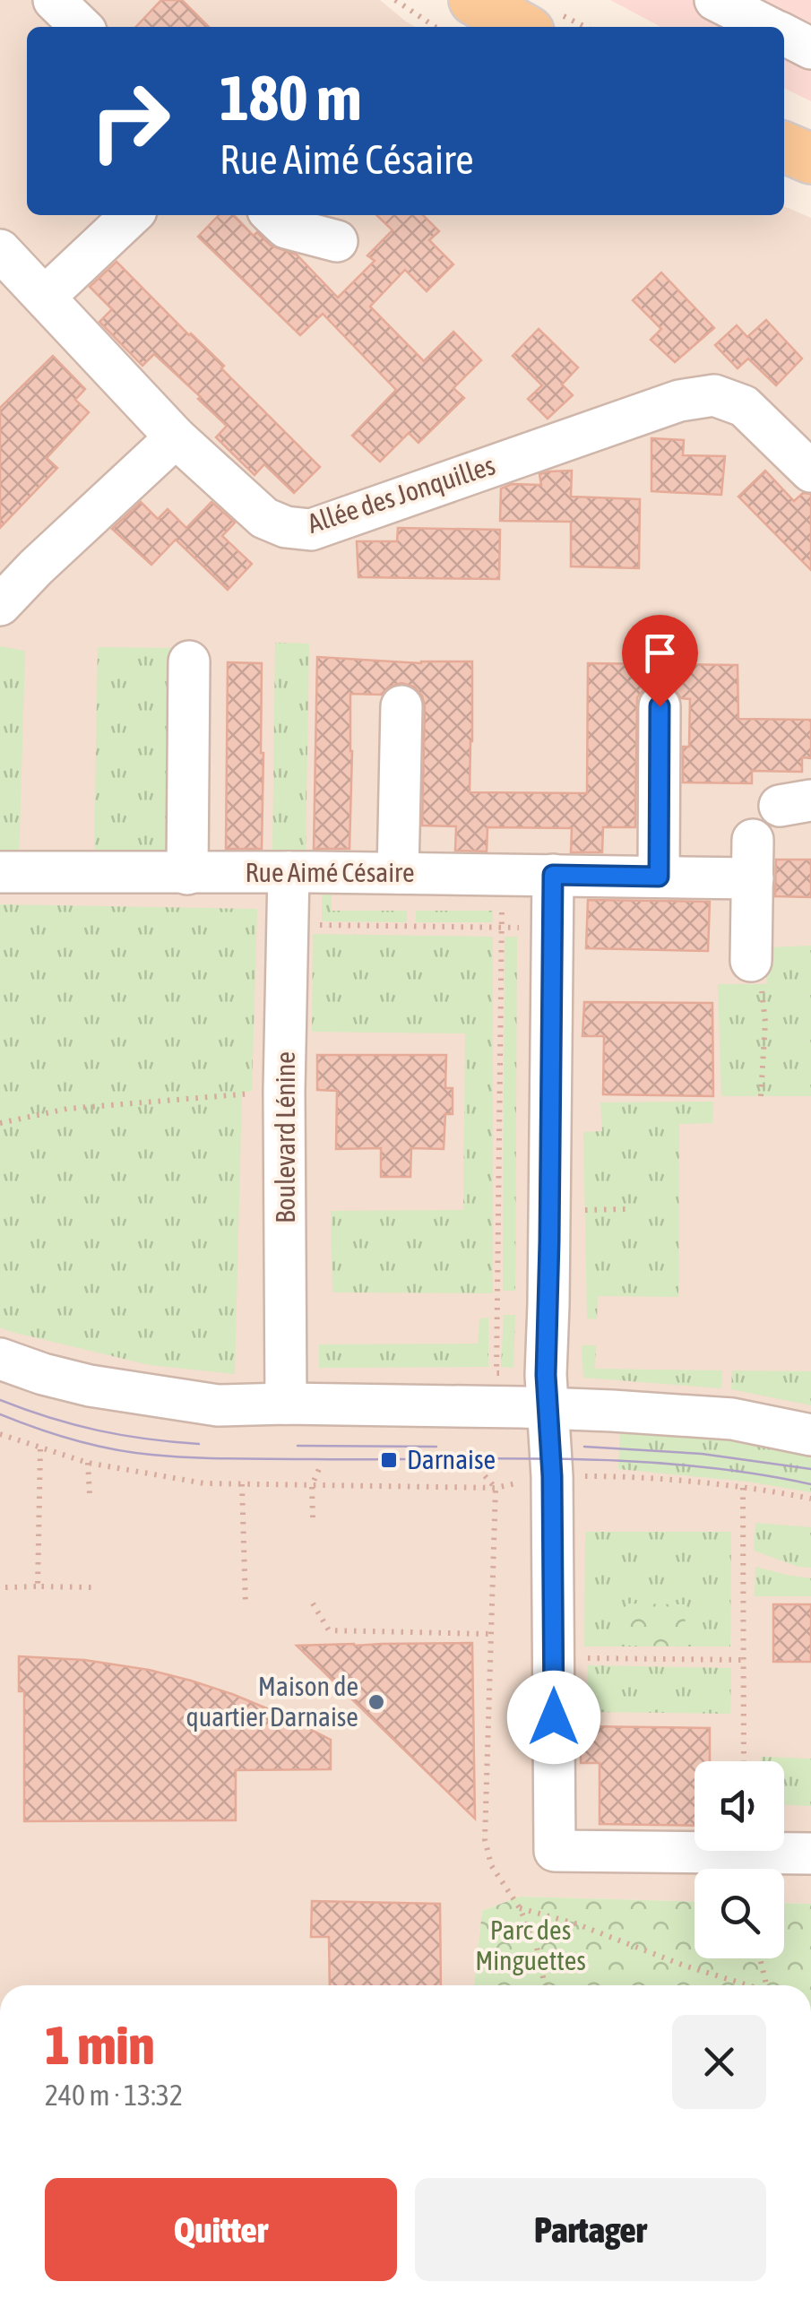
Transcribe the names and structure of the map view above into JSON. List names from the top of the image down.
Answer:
{
  "streets": {
    "street": ["Allée des Jonquilles", "Rue Aimé Césaire", "Boulevard Lénine"]
  },
  "crossings": [
    ["Rue Aimé Césaire", "Boulevard Lénine"]
  ],
  "parks": ["Parc des Minguettes"],
  "places": {
    "transit": ["Darnaise"],
    "other": ["Maison de quartier Darnaise"]
  },
  "page": {
    "turn": ["180 m", "Rue Aimé Césaire"],
    "heading": ["1 min", "240 m · 13:32"],
    "buttons": ["Quitter", "Partager"]
  }
}
